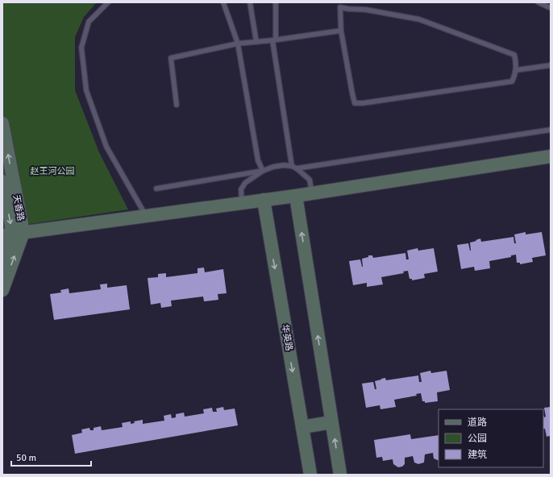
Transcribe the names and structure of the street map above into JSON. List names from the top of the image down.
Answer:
{
  "streets": {
    "main road": ["天香路", "华英路"]
  },
  "parks": ["赵王河公园"],
  "legend": ["道路", "公园", "建筑"],
  "scale_bar": "50 m"
}
